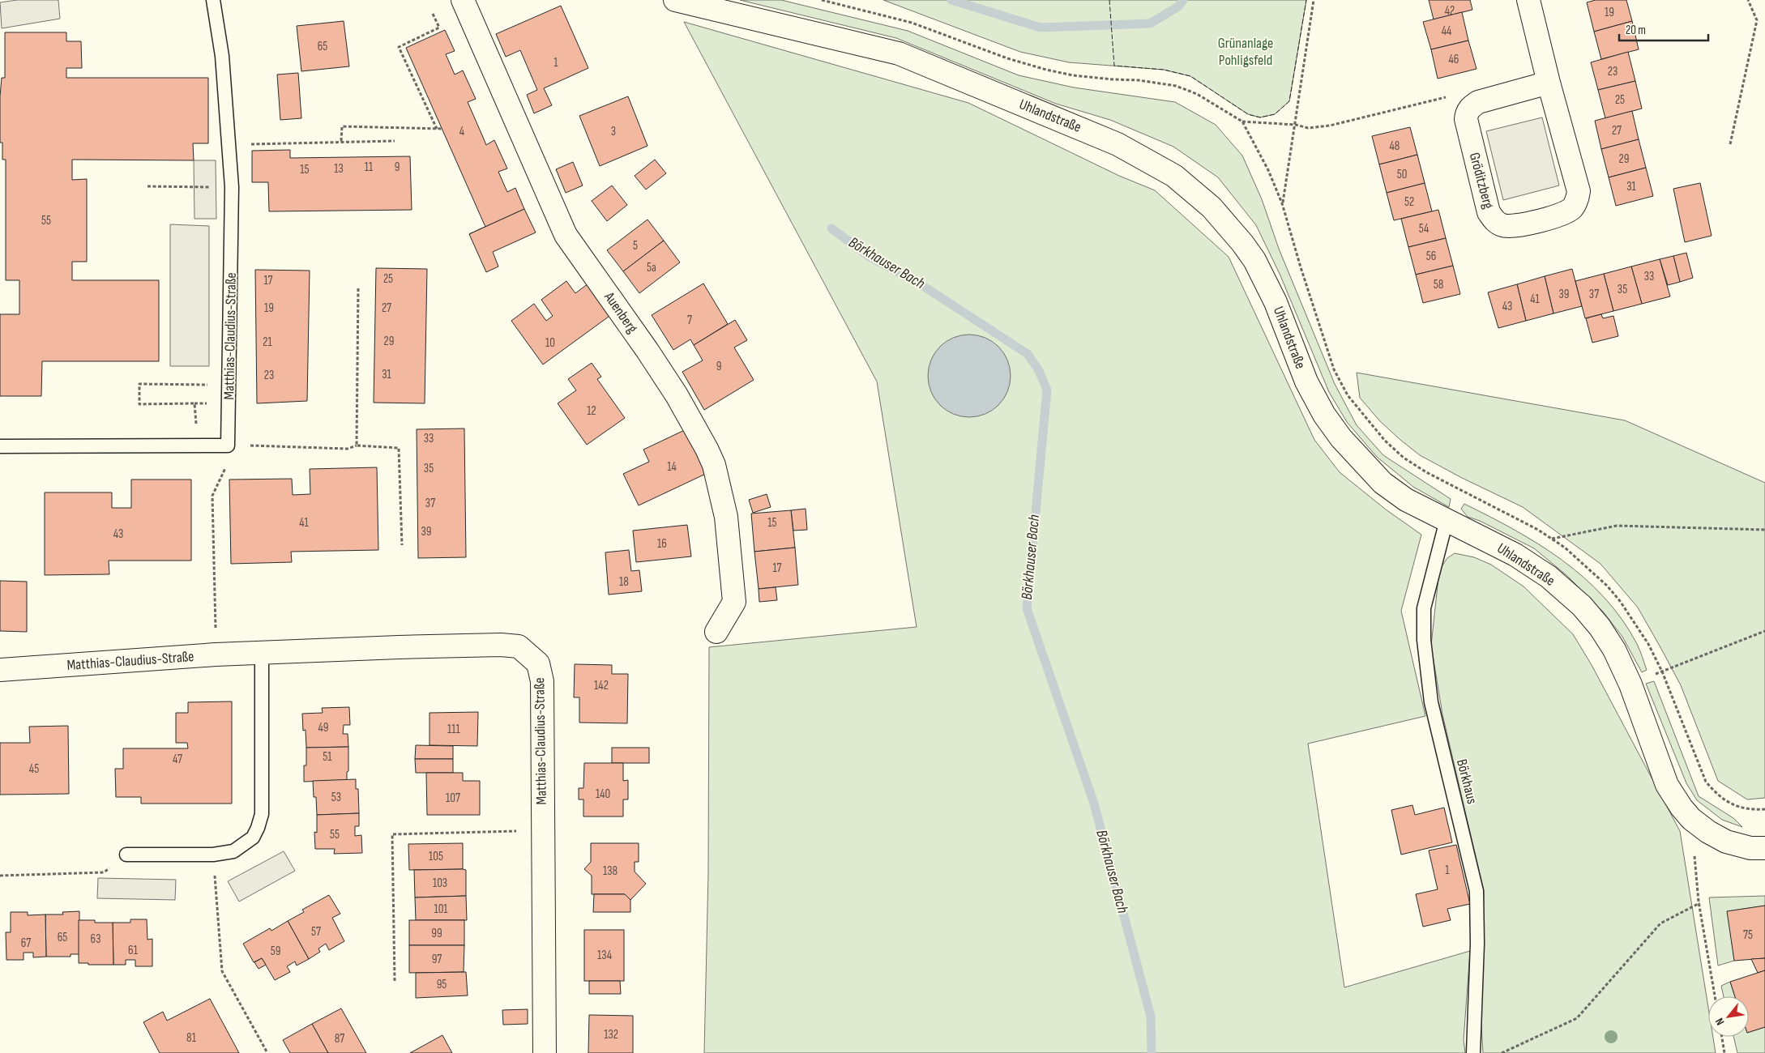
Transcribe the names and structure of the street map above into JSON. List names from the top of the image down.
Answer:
{
  "streets": {
    "street": [
      "Uhlandstraße",
      "Gröditzberg",
      "Auenberg",
      "Matthias-Claudius-Straße"
    ],
    "lane": ["Börkhaus"]
  },
  "crossings": [
    ["Uhlandstraße", "Börkhaus"]
  ],
  "water": ["Börkhauser Bach"],
  "parks": ["Grünanlage Pohligsfeld"],
  "house_numbers": [
    "42",
    "19",
    "44",
    "65",
    "46",
    "1",
    "23",
    "25",
    "27",
    "4",
    "3",
    "48",
    "29",
    "11",
    "9",
    "13",
    "15",
    "50",
    "31",
    "52",
    "55",
    "54",
    "5",
    "56",
    "5a",
    "33",
    "25",
    "17",
    "58",
    "35",
    "39",
    "37",
    "41",
    "43",
    "19",
    "27",
    "7",
    "29",
    "21",
    "10",
    "9",
    "31",
    "23",
    "12",
    "33",
    "14",
    "35",
    "37",
    "41",
    "15",
    "39",
    "43",
    "16",
    "17",
    "18",
    "142",
    "49",
    "111",
    "51",
    "47",
    "45",
    "140",
    "53",
    "107",
    "55",
    "105",
    "1",
    "138",
    "103",
    "101",
    "57",
    "99",
    "75",
    "65",
    "63",
    "67",
    "61",
    "59",
    "134",
    "97",
    "95",
    "132",
    "81",
    "87"
  ],
  "scale_bar": "20 m",
  "north": "bottom left"
}
